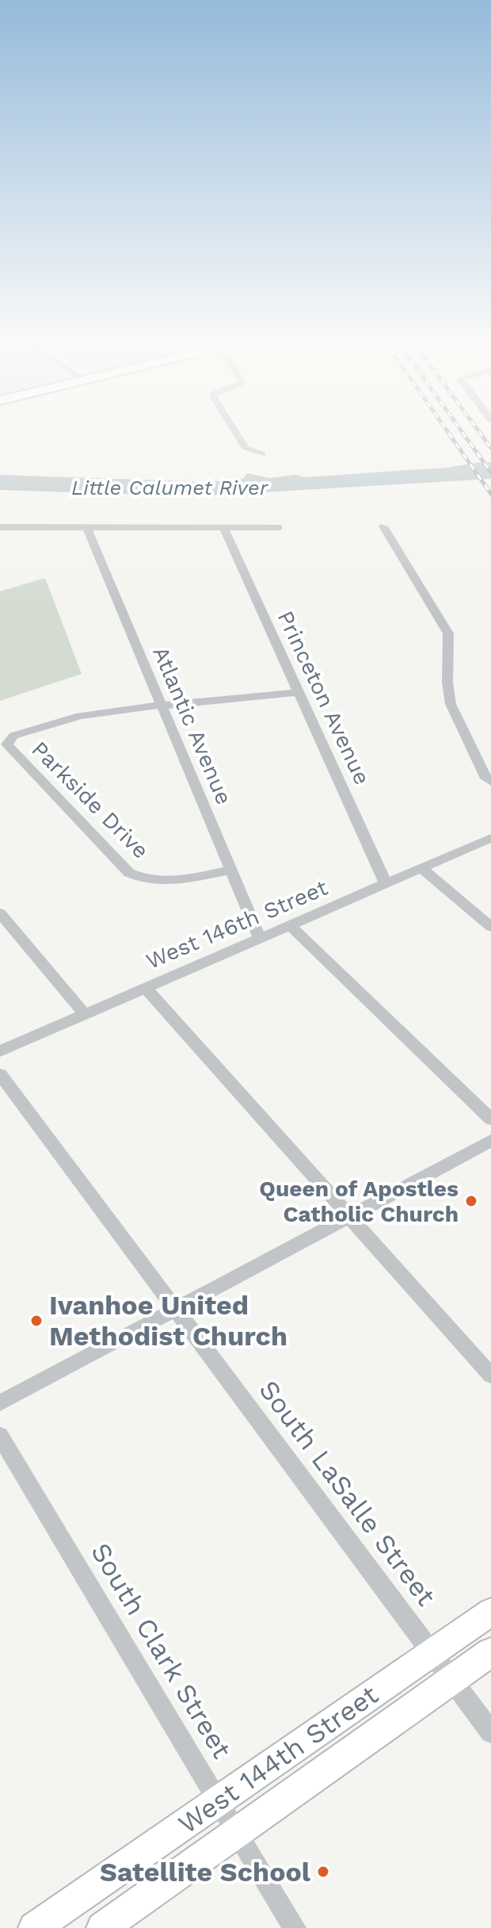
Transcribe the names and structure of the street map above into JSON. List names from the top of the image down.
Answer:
{
  "streets": {
    "street": [
      "Princeton Avenue",
      "Atlantic Avenue",
      "Parkside Drive",
      "West 146th Street",
      "South LaSalle Street",
      "South Clark Street",
      "West 144th Street"
    ]
  },
  "crossings": [
    ["Princeton Avenue", "West 146th Street"],
    ["Atlantic Avenue", "Parkside Drive"],
    ["Atlantic Avenue", "West 146th Street"],
    ["South LaSalle Street", "West 144th Street"],
    ["South Clark Street", "West 144th Street"]
  ],
  "water": ["Little Calumet River"],
  "places": ["Queen of Apostles Catholic Church", "Ivanhoe United Methodist Church", "Satellite School"]
}
